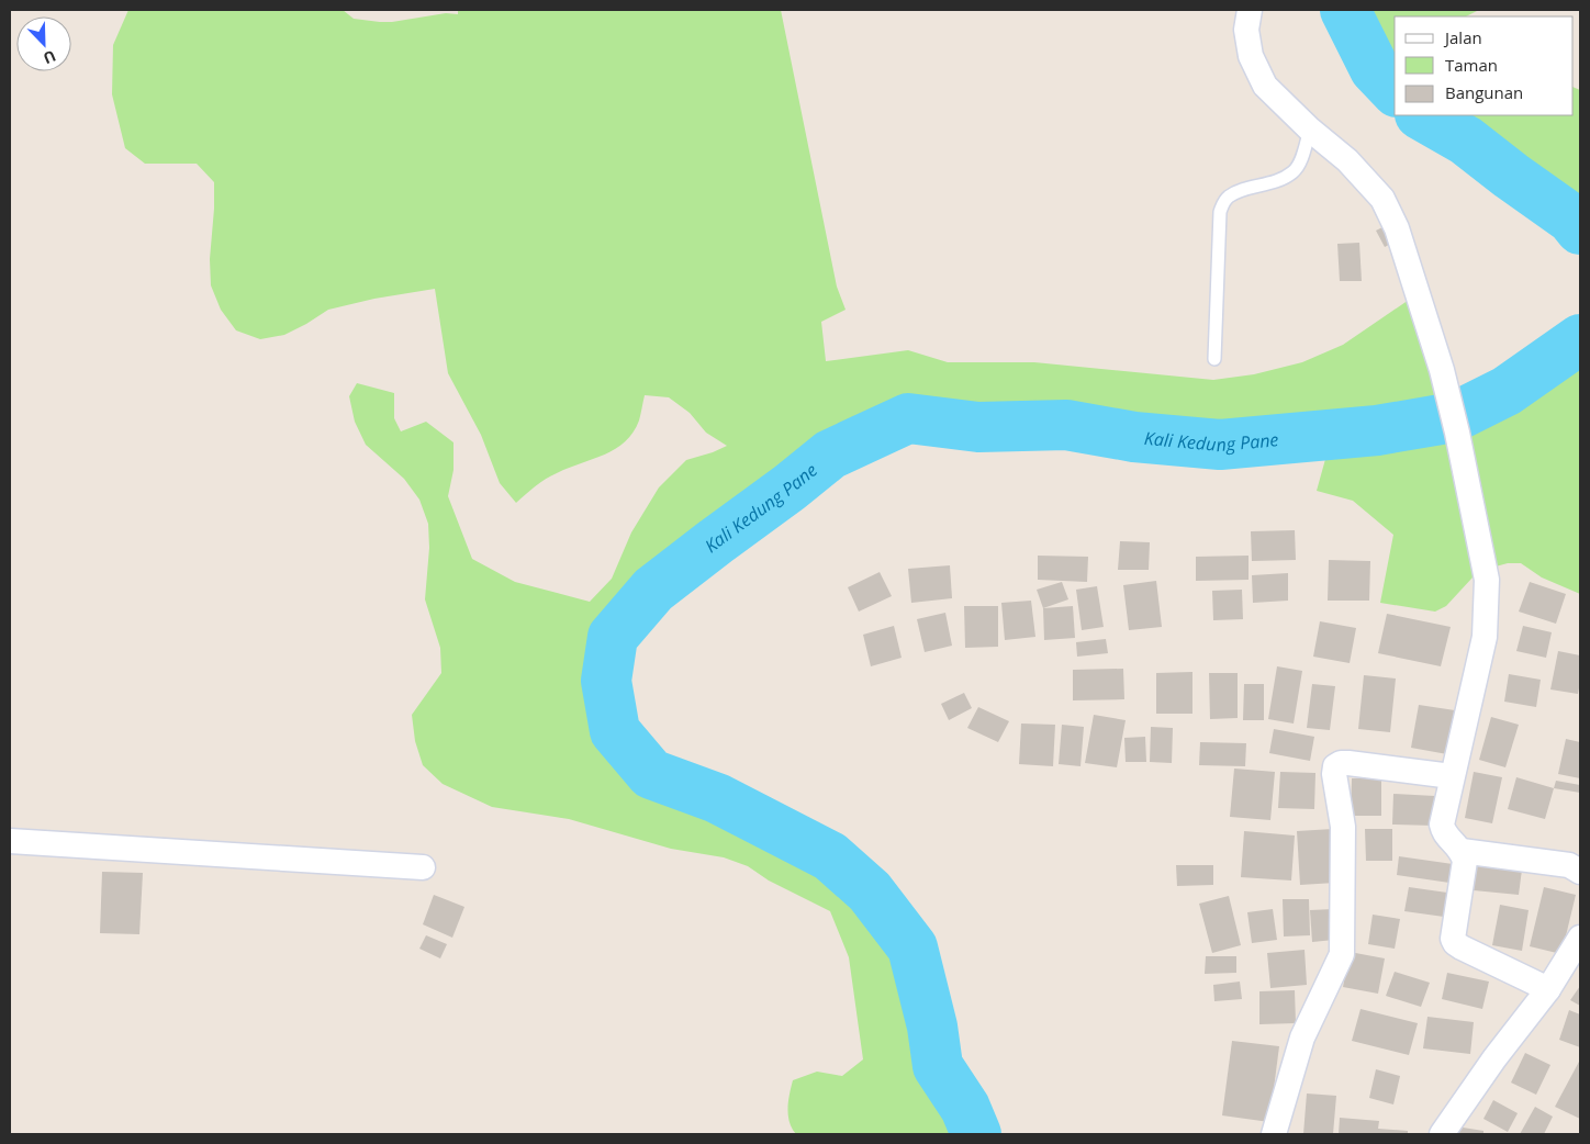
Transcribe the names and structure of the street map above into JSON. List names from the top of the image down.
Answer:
{
  "water": ["Kali Kedung Pane"],
  "legend": ["Jalan", "Taman", "Bangunan"],
  "north": "bottom right"
}
